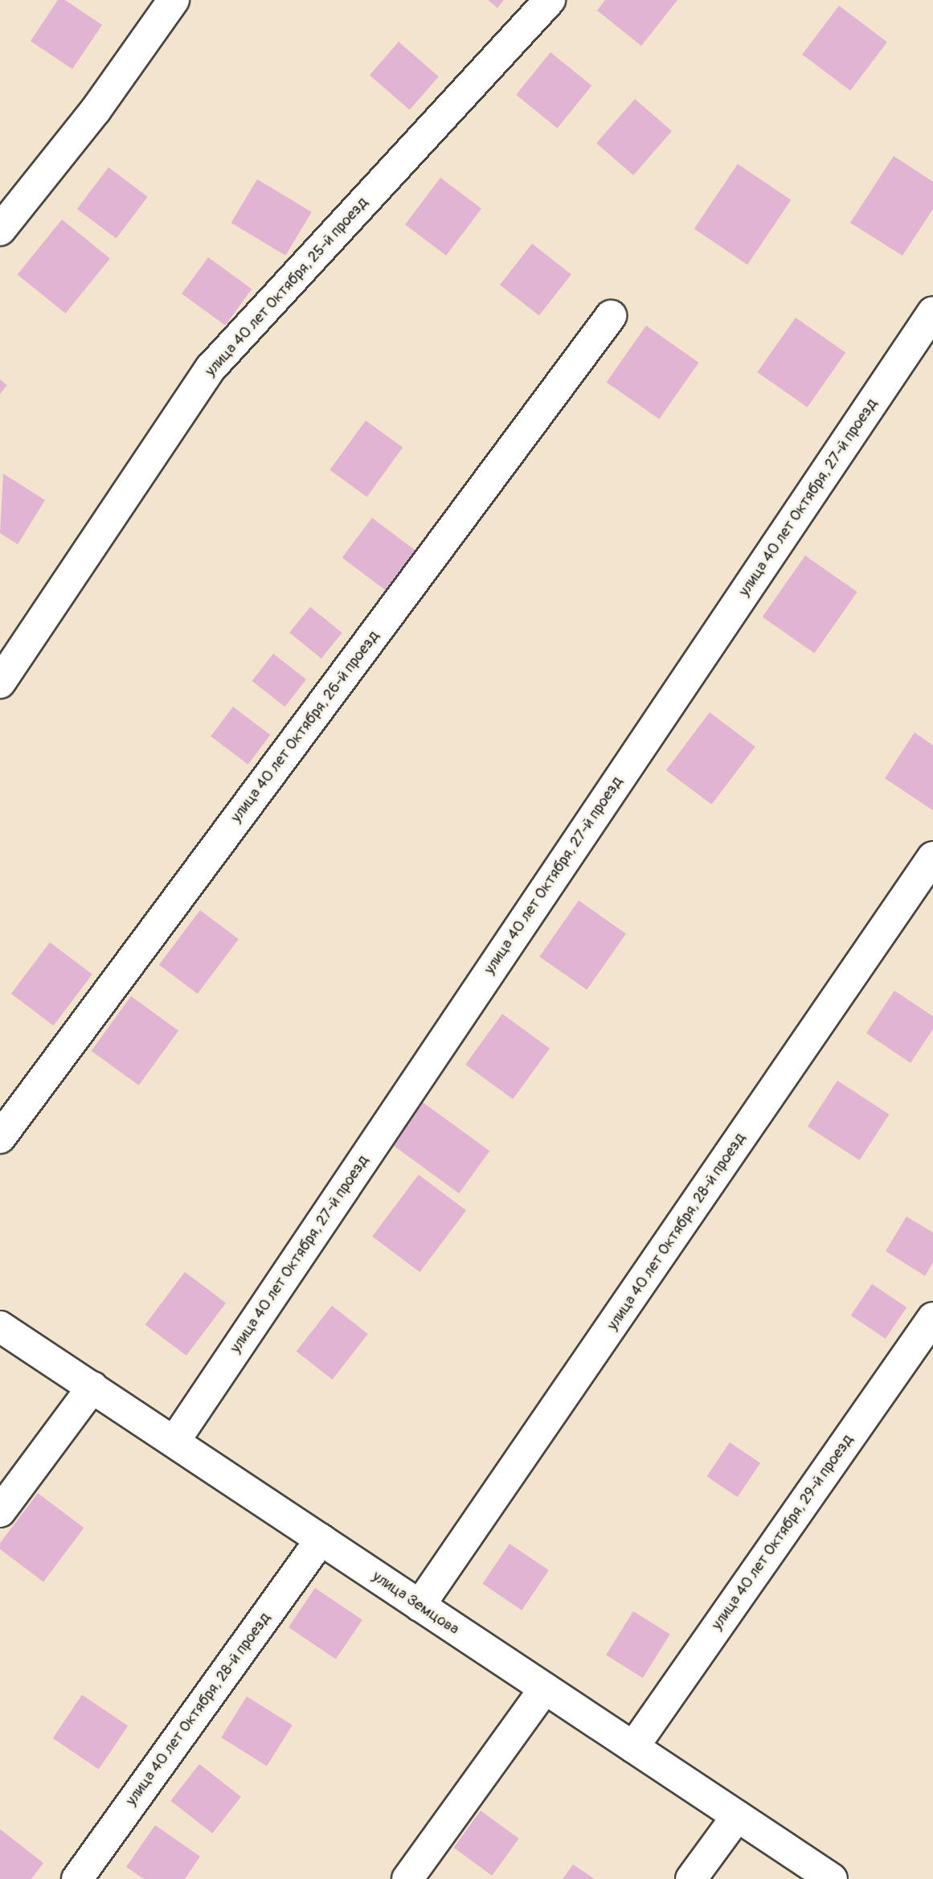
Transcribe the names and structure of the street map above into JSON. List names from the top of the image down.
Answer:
{
  "streets": {
    "street": [
      "улица 40 лет Октября, 25-й проезд",
      "улица 40 лет Октября, 27-й проезд",
      "улица 40 лет Октября, 26-й проезд",
      "улица 40 лет Октября, 28-й проезд",
      "улица 40 лет Октября, 29-й проезд",
      "улица Земцова"
    ]
  },
  "crossings": [
    ["улица 40 лет Октября, 27-й проезд", "улица Земцова"],
    ["улица 40 лет Октября, 28-й проезд", "улица Земцова"],
    ["улица 40 лет Октября, 29-й проезд", "улица Земцова"]
  ]
}
